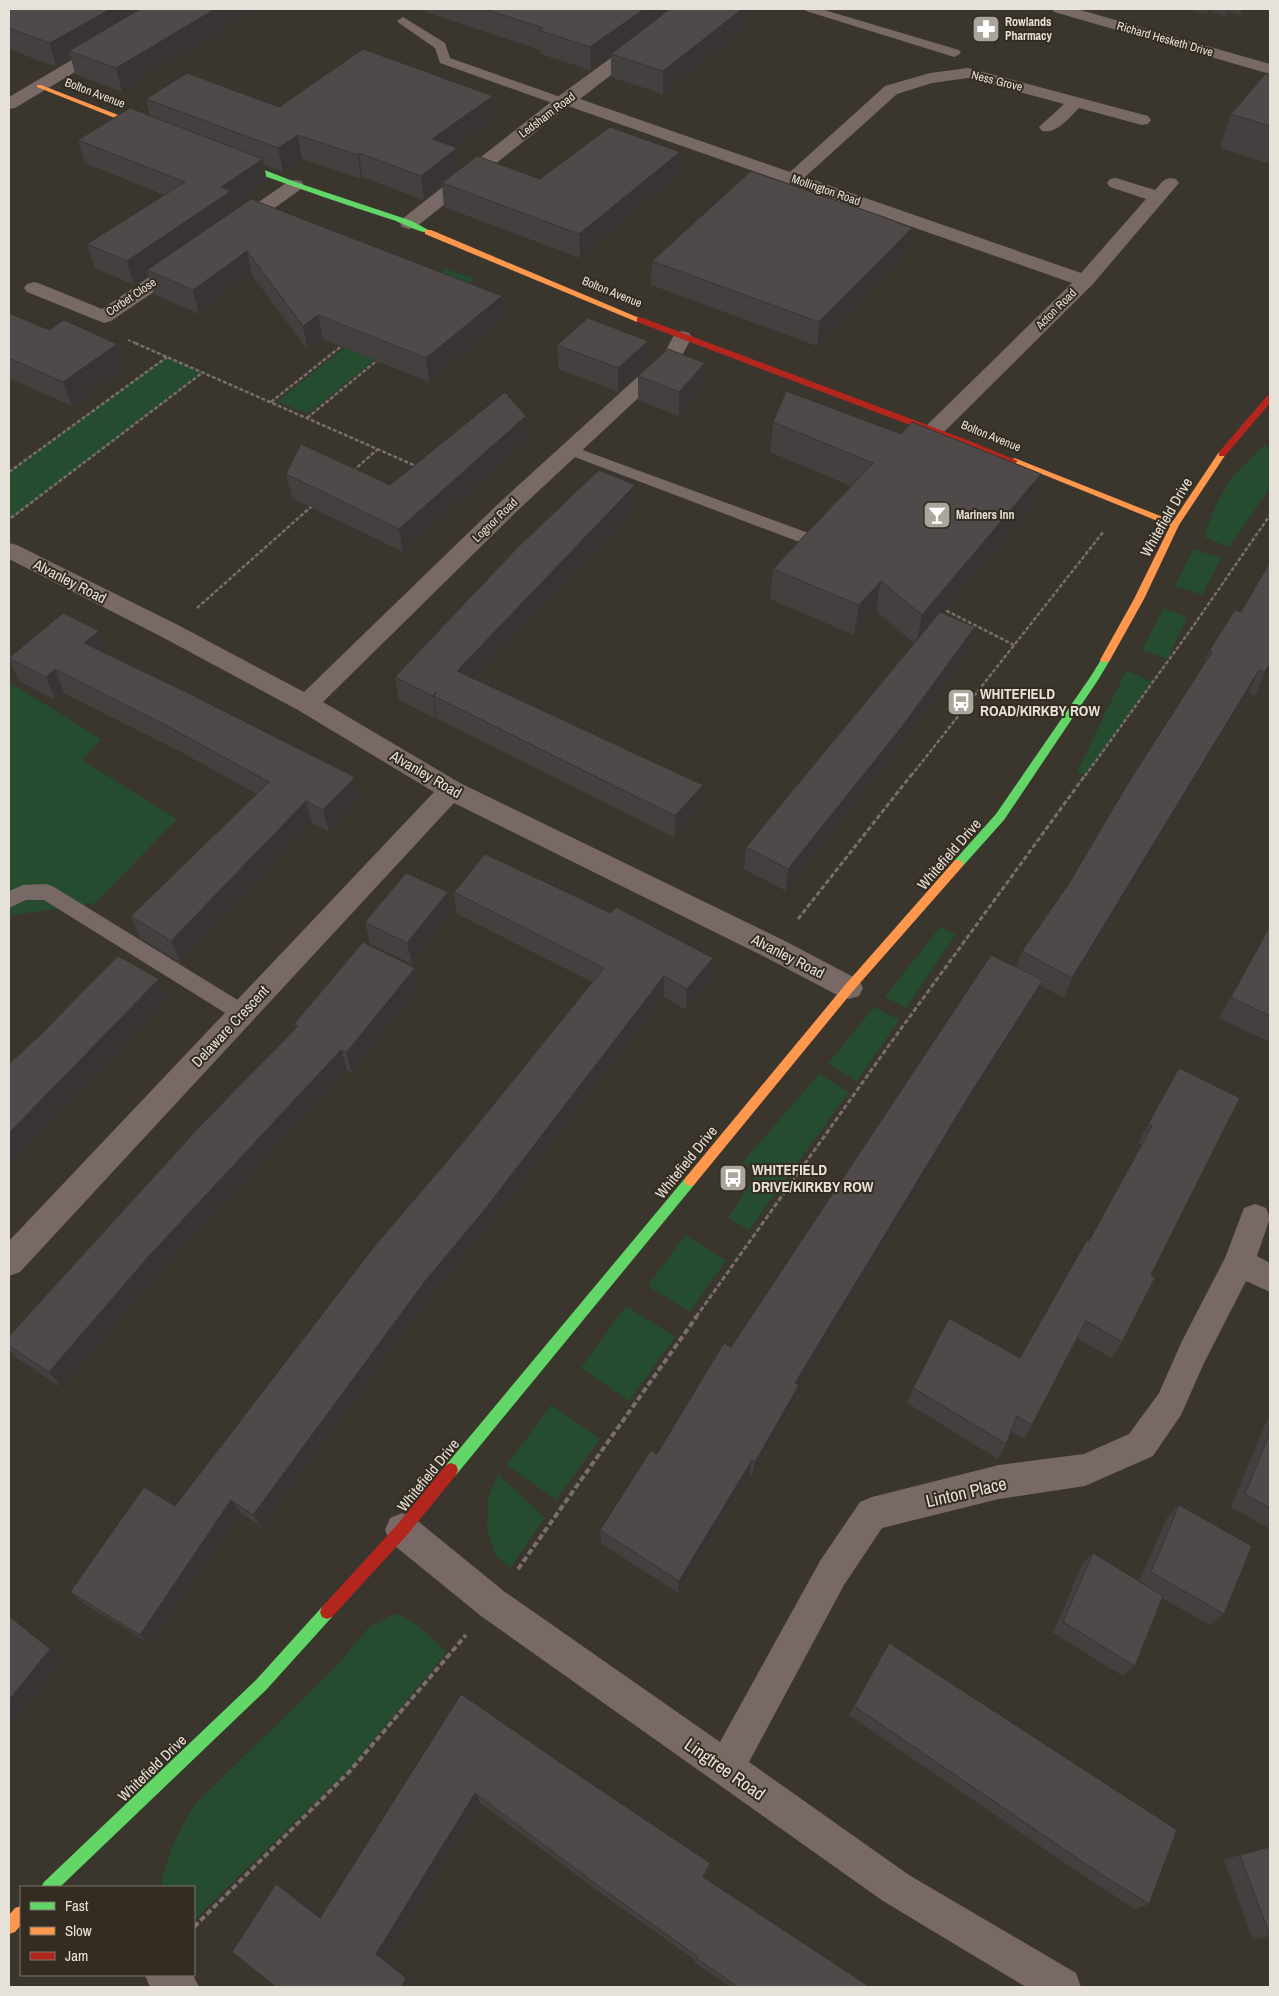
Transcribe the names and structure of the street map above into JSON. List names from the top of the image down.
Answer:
{
  "streets": {
    "main road": ["Bolton Avenue", "Whitefield Drive"],
    "street": [
      "Richard Hesketh Drive",
      "Ness Grove",
      "Ledsham Road",
      "Mollington Road",
      "Corbet Close",
      "Acton Road",
      "Lognor Road",
      "Alvanley Road",
      "Delaware Crescent",
      "Linton Place",
      "Lingtree Road"
    ]
  },
  "crossings": [
    ["Ness Grove", "Mollington Road"],
    ["Bolton Avenue", "Ledsham Road"],
    ["Bolton Avenue", "Acton Road"],
    ["Bolton Avenue", "Whitefield Drive"],
    ["Bolton Avenue", "Lognor Road"],
    ["Ledsham Road", "Mollington Road"],
    ["Mollington Road", "Acton Road"],
    ["Whitefield Drive", "Alvanley Road"],
    ["Whitefield Drive", "Lingtree Road"],
    ["Lognor Road", "Alvanley Road"],
    ["Alvanley Road", "Delaware Crescent"],
    ["Linton Place", "Lingtree Road"]
  ],
  "places": {
    "pharmacy": ["Rowlands Pharmacy"],
    "bar": ["Mariners Inn"],
    "bus stop": ["WHITEFIELD ROAD/KIRKBY ROW", "WHITEFIELD DRIVE/KIRKBY ROW"]
  },
  "legend": ["Fast", "Slow", "Jam"]
}
